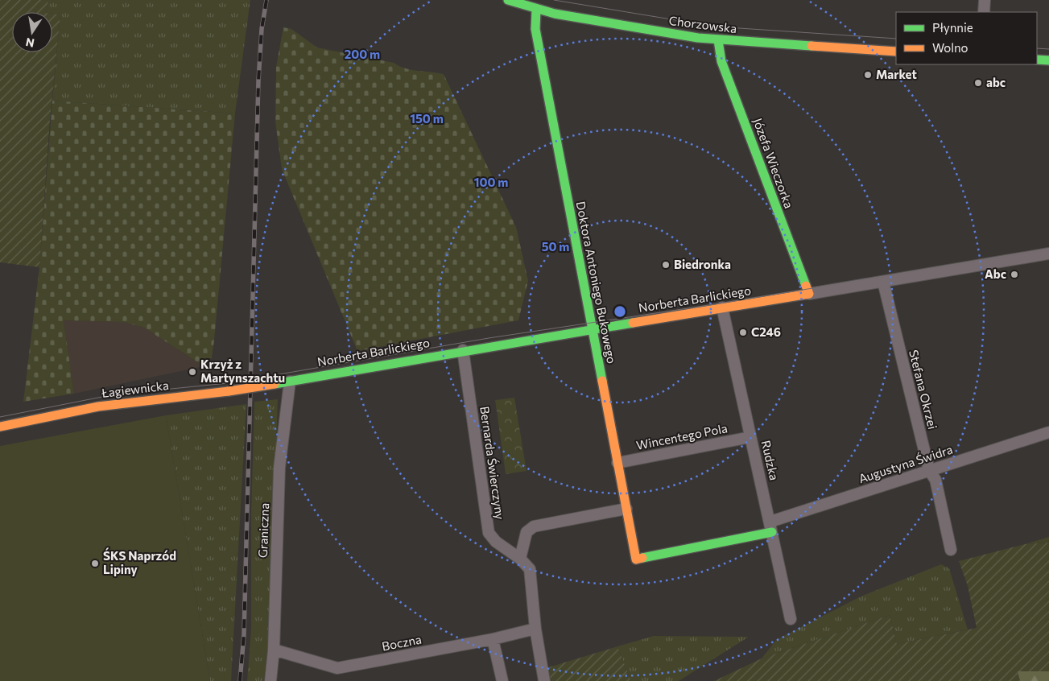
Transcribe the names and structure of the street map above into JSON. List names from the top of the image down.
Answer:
{
  "streets": {
    "street": [
      "Chorzowska",
      "Józefa Wieczorka",
      "Doktora Antoniego Bukowego",
      "Norberta Barlickiego",
      "Łagiewnicka",
      "Stefana Okrzei",
      "Wincentego Pola",
      "Rudzka",
      "Bernarda Świerczyny",
      "Augustyna Świdra",
      "Graniczna",
      "Boczna"
    ]
  },
  "crossings": [
    ["Chorzowska", "Józefa Wieczorka"],
    ["Chorzowska", "Doktora Antoniego Bukowego"],
    ["Józefa Wieczorka", "Norberta Barlickiego"],
    ["Doktora Antoniego Bukowego", "Norberta Barlickiego"],
    ["Doktora Antoniego Bukowego", "Wincentego Pola"],
    ["Doktora Antoniego Bukowego", "Augustyna Świdra"],
    ["Norberta Barlickiego", "Łagiewnicka"],
    ["Norberta Barlickiego", "Stefana Okrzei"],
    ["Norberta Barlickiego", "Rudzka"],
    ["Norberta Barlickiego", "Bernarda Świerczyny"],
    ["Norberta Barlickiego", "Graniczna"],
    ["Stefana Okrzei", "Augustyna Świdra"],
    ["Wincentego Pola", "Rudzka"],
    ["Rudzka", "Augustyna Świdra"],
    ["Bernarda Świerczyny", "Boczna"],
    ["Graniczna", "Boczna"]
  ],
  "places": [
    "Market",
    "abc",
    "Biedronka",
    "Abc",
    "C246",
    "Krzyż z Martynszachtu",
    "ŚKS Naprzód Lipiny"
  ],
  "legend": ["Płynnie", "Wolno"],
  "north": "bottom",
  "rings": [
    "200 m",
    "150 m",
    "100 m",
    "50 m"
  ]
}
